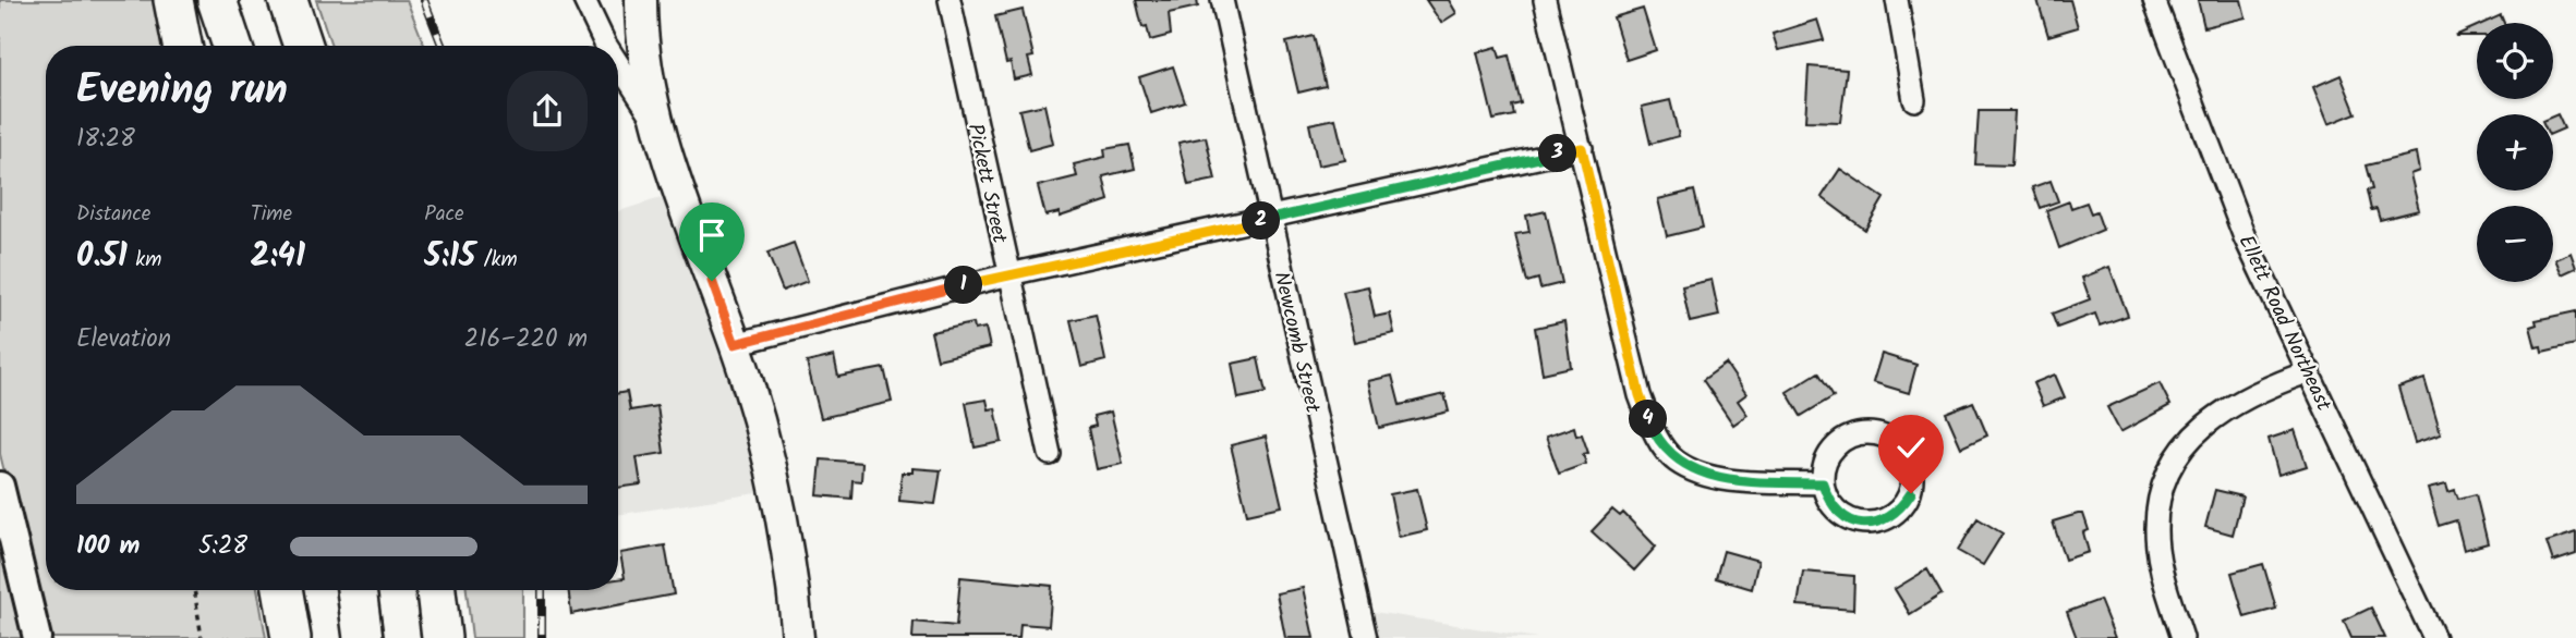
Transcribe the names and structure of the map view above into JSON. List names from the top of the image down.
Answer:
{
  "streets": {
    "street": ["Pickett Street", "Ellett Road Northeast", "Newcomb Street"]
  },
  "page": {
    "map_buttons": ["+", "−"],
    "heading": ["Evening run", "18:28"],
    "pins": [
      "3",
      "2",
      "1",
      "4"
    ],
    "stats": [
      ["Distance", "0.51 km"],
      ["Time", "2:41"],
      ["Pace", "5:15 /km"]
    ],
    "chart": ["Elevation", "216–220 m"],
    "list": [
      {
        "name": "100 m",
        "note": "5:28"
      }
    ]
  }
}
